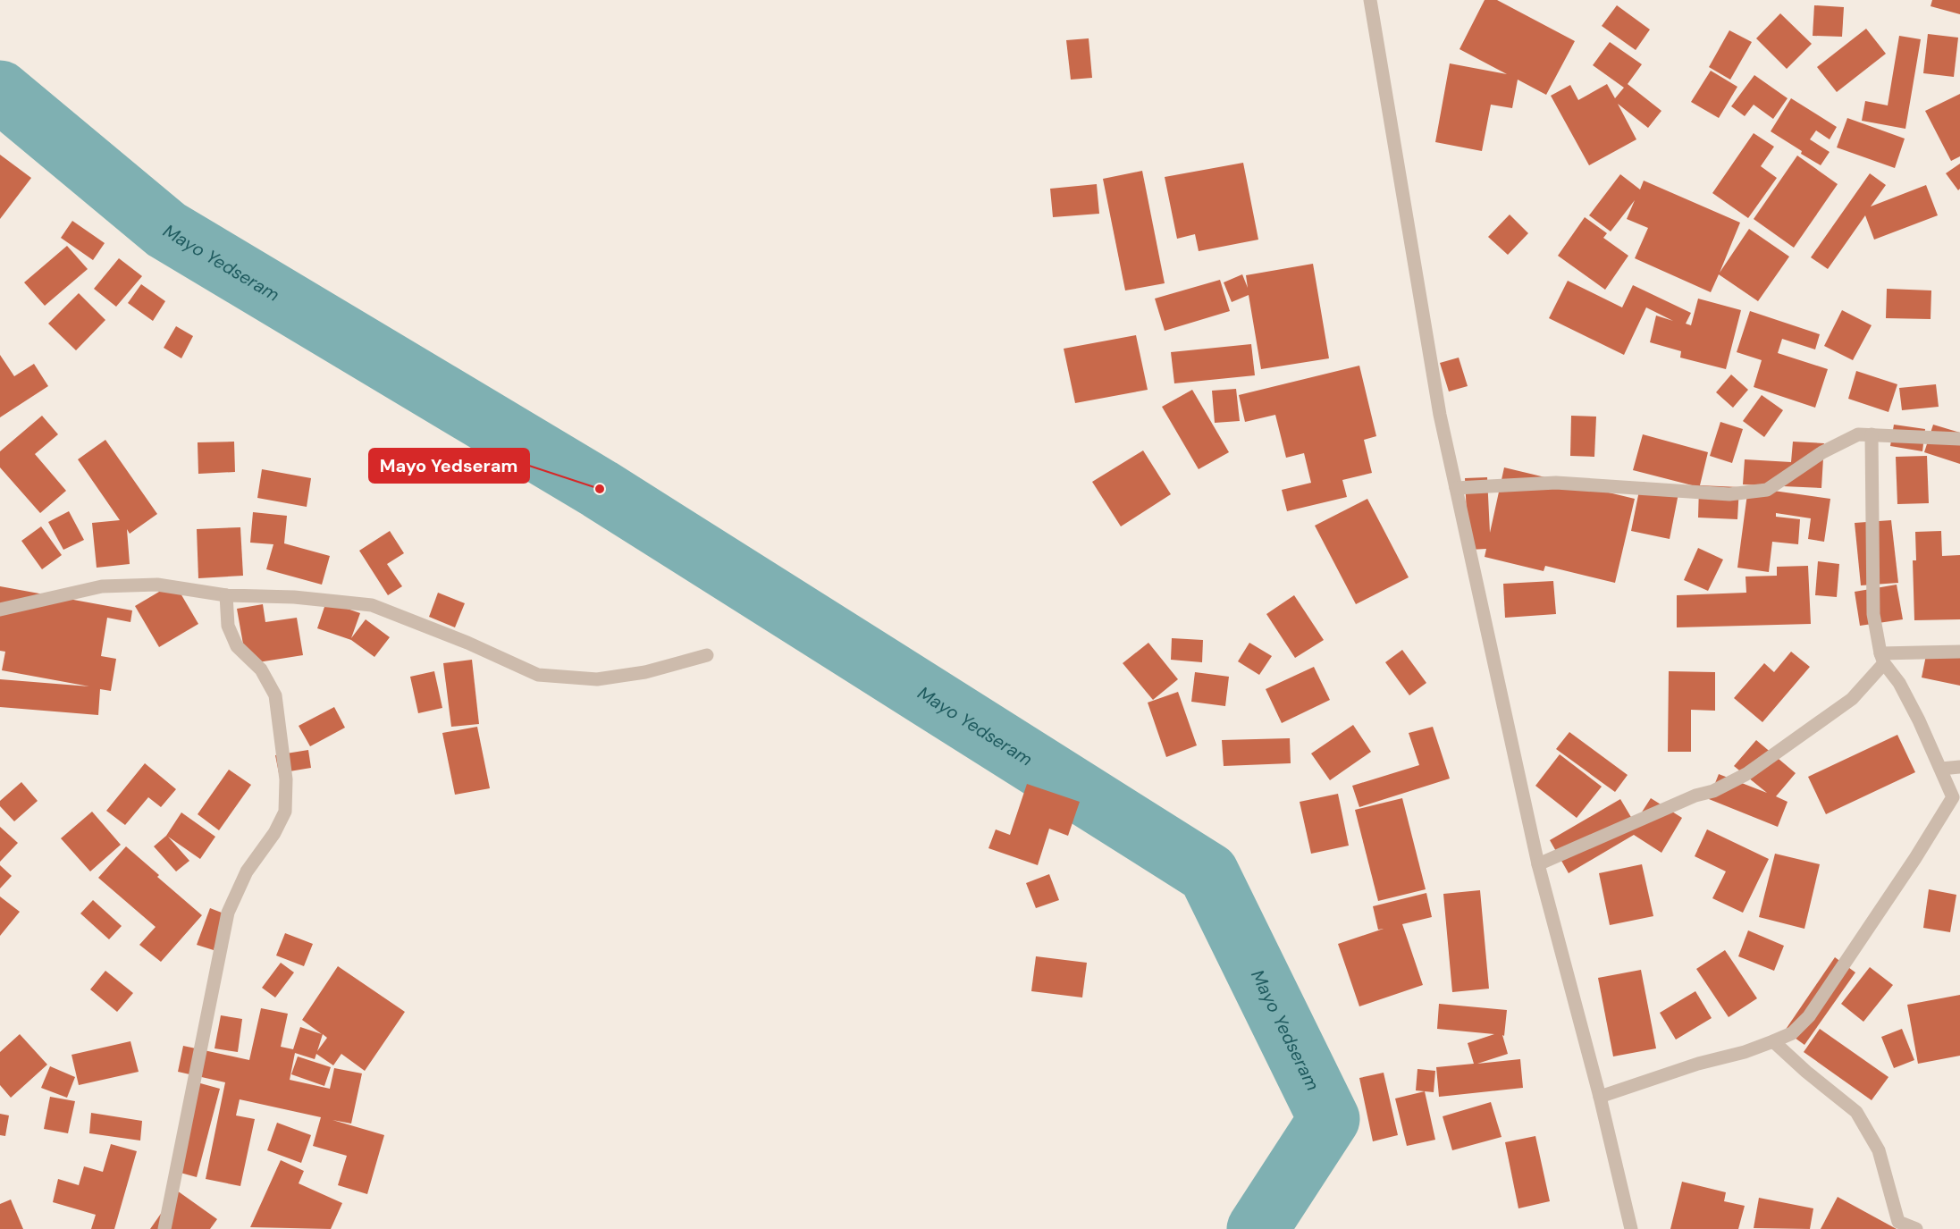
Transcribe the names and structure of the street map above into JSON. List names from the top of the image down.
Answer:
{
  "water": ["Mayo Yedseram"],
  "places": ["Mayo Yedseram"]
}
